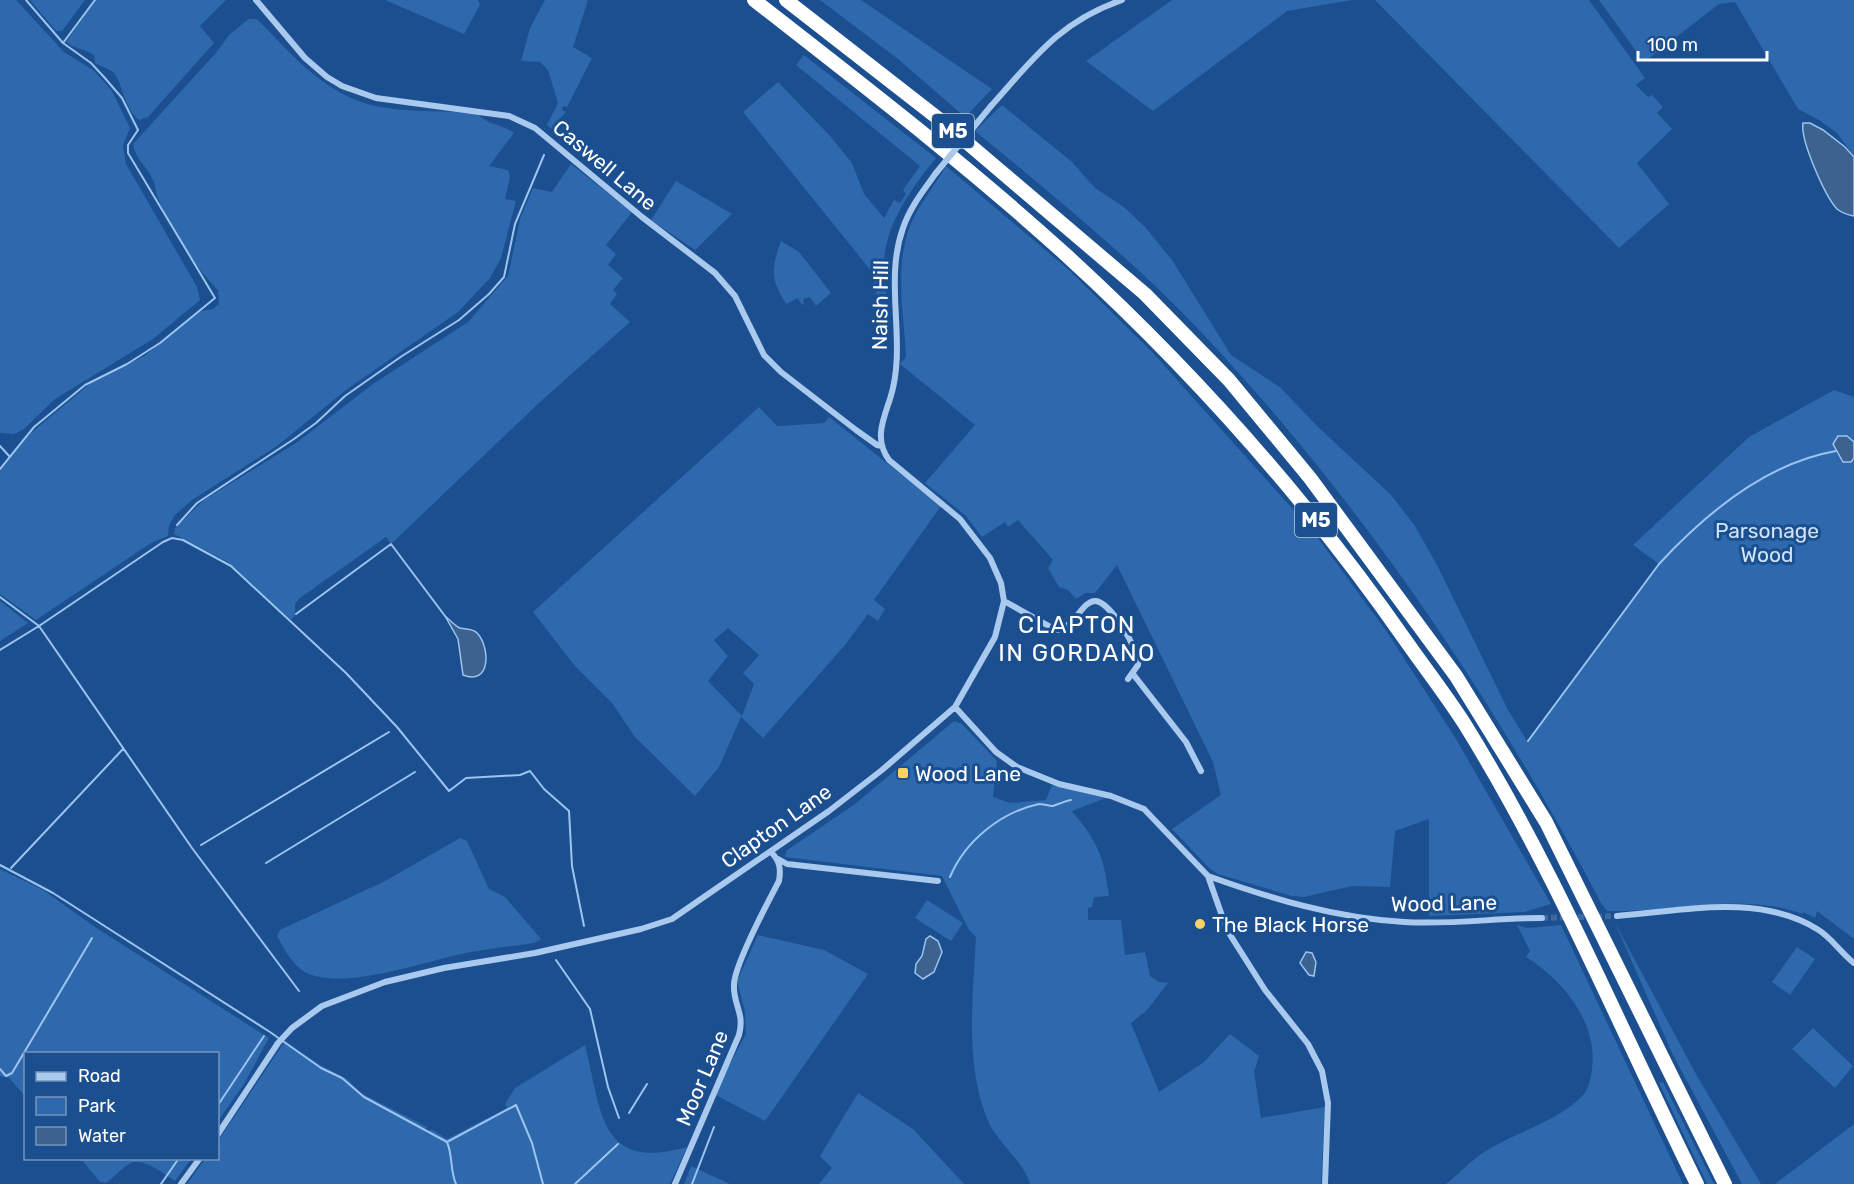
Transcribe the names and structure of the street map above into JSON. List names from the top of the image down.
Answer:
{
  "streets": {
    "highway": ["M5"],
    "street": [
      "Caswell Lane",
      "Naish Hill",
      "Clapton Lane",
      "Wood Lane",
      "Moor Lane"
    ]
  },
  "crossings": [
    ["Caswell Lane", "Naish Hill"],
    ["Caswell Lane", "Clapton Lane"],
    ["Naish Hill", "Clapton Lane"]
  ],
  "districts": ["CLAPTON IN GORDANO"],
  "parks": ["Parsonage Wood"],
  "places": {
    "transit": ["Wood Lane"],
    "other": ["The Black Horse"]
  },
  "legend": ["Road", "Park", "Water"],
  "scale_bar": "100 m"
}
